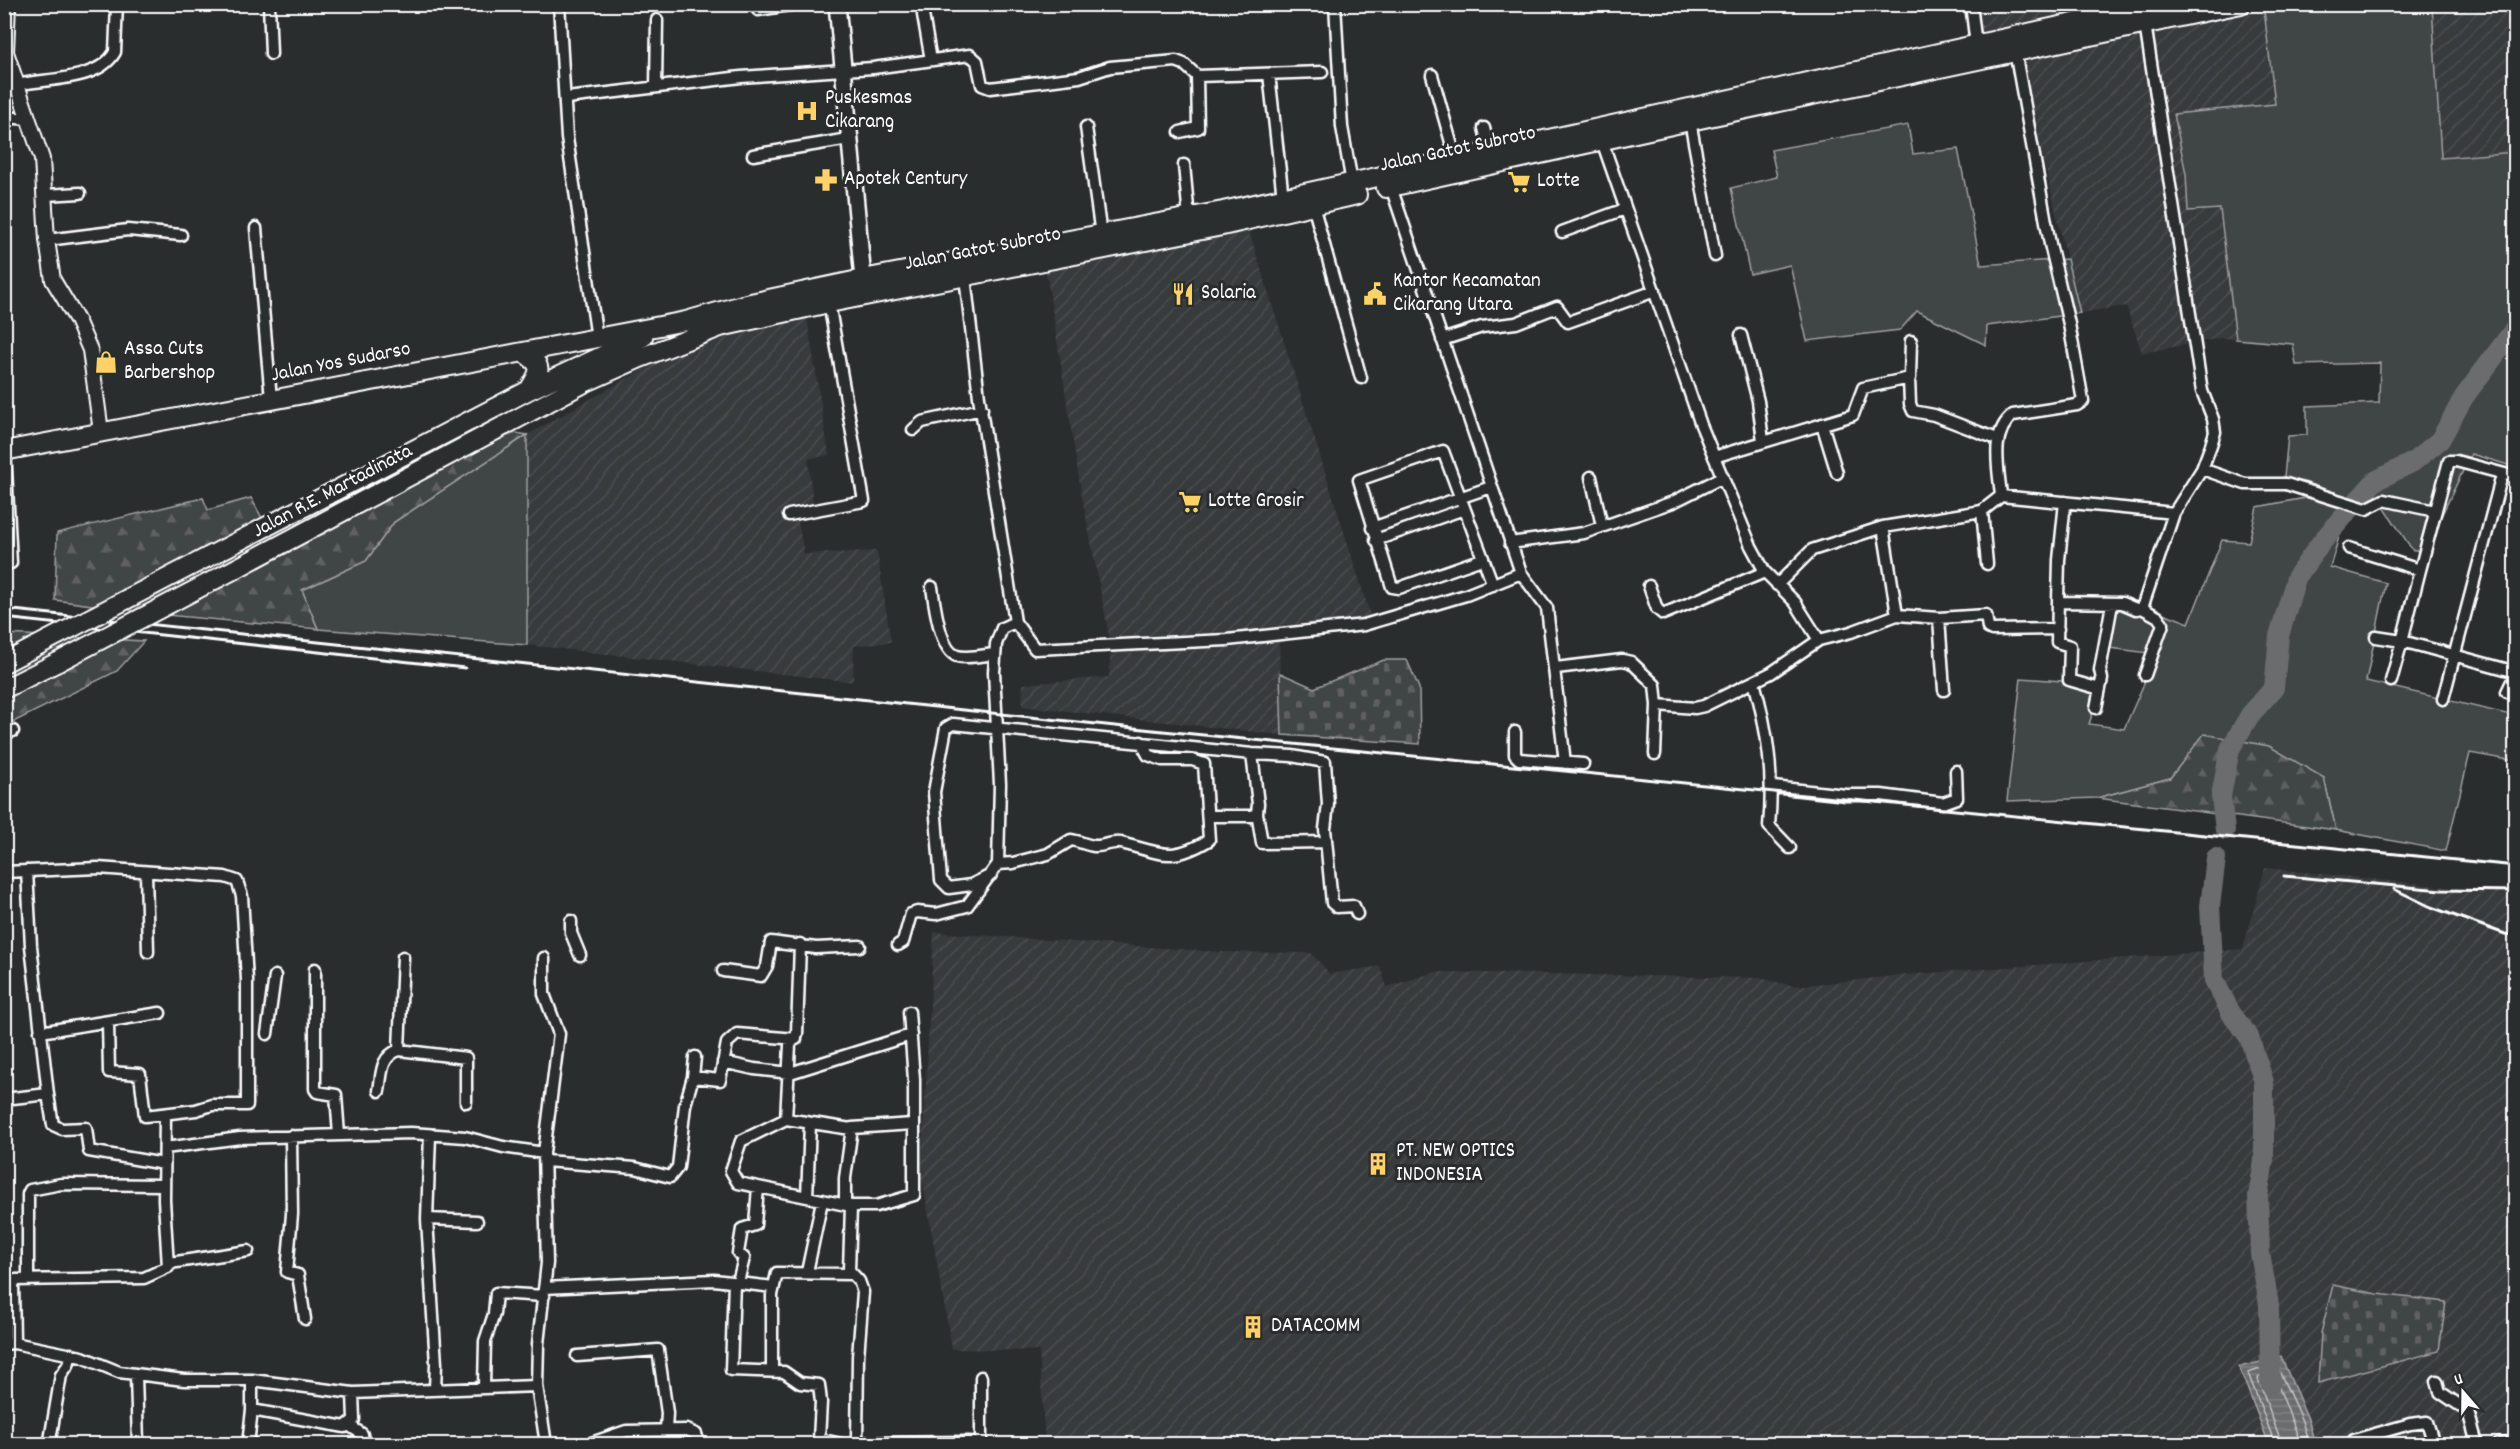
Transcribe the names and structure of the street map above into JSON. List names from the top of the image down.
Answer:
{
  "streets": {
    "highway": ["Jalan Gatot Subroto", "Jalan Yos Sudarso", "Jalan R.E. Martadinata"]
  },
  "crossings": [
    ["Jalan Gatot Subroto", "Jalan Yos Sudarso"],
    ["Jalan Gatot Subroto", "Jalan R.E. Martadinata"],
    ["Jalan Yos Sudarso", "Jalan R.E. Martadinata"]
  ],
  "places": {
    "hospital": ["Puskesmas Cikarang"],
    "pharmacy": ["Apotek Century"],
    "supermarket": ["Lotte", "Lotte Grosir"],
    "restaurant": ["Solaria"],
    "public building": ["Kantor Kecamatan Cikarang Utara"],
    "shop": ["Assa Cuts Barbershop"],
    "building": ["PT. NEW OPTICS INDONESIA", "DATACOMM"]
  },
  "north": "top"
}
